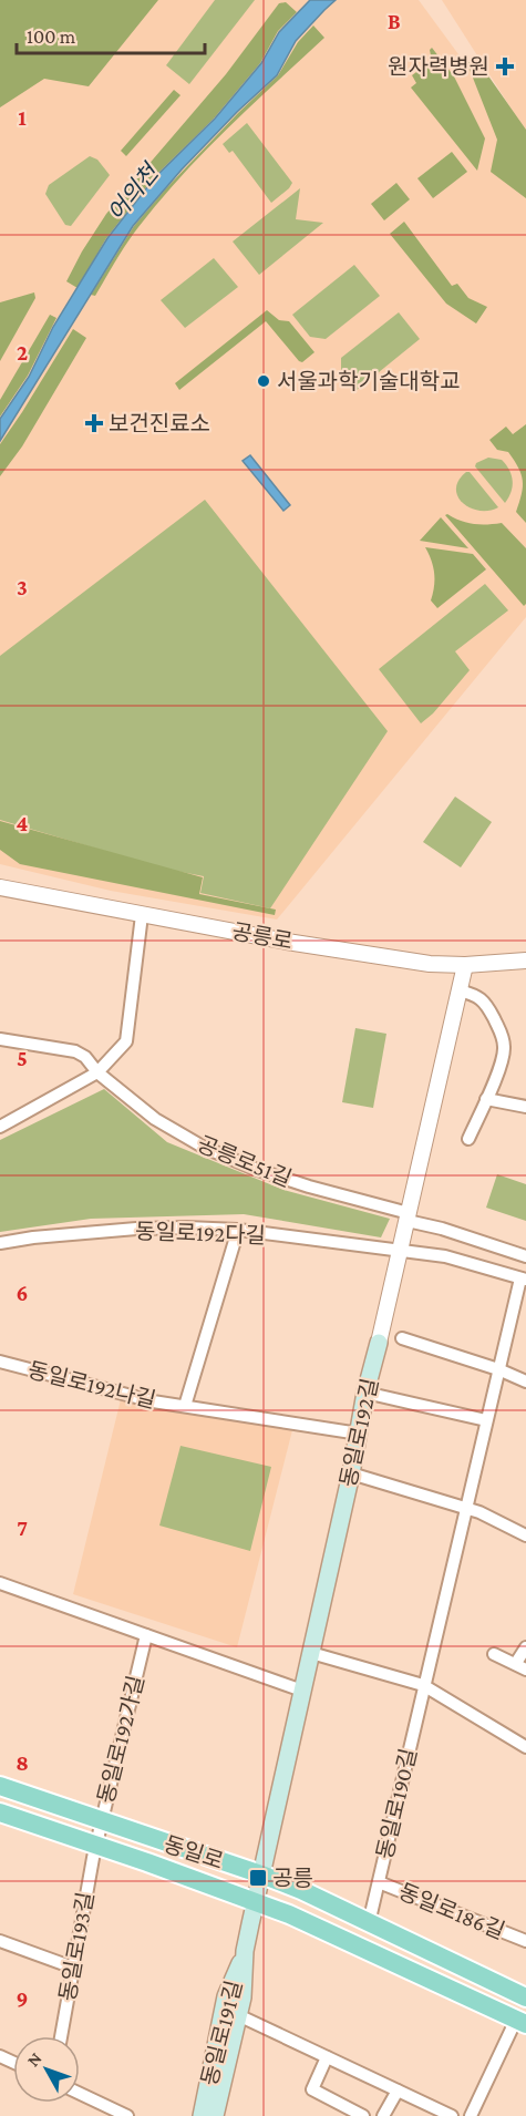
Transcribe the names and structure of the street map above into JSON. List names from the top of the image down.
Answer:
{
  "streets": {
    "main road": ["동일로192길", "동일로", "동일로191길"],
    "street": [
      "공릉로",
      "공릉로51길",
      "동일로192다길",
      "동일로192나길",
      "동일로192가길",
      "동일로190길",
      "동일로186길",
      "동일로193길"
    ]
  },
  "crossings": [
    ["공릉로", "동일로192길"],
    ["공릉로51길", "동일로192길"],
    ["동일로192다길", "동일로192나길"],
    ["동일로192다길", "동일로192길"],
    ["동일로192다길", "동일로190길"],
    ["동일로192나길", "동일로192길"],
    ["동일로192길", "동일로190길"],
    ["동일로192길", "동일로"],
    ["동일로192길", "동일로191길"],
    ["동일로192가길", "동일로"],
    ["동일로192가길", "동일로193길"],
    ["동일로190길", "동일로"],
    ["동일로190길", "동일로186길"],
    ["동일로", "동일로193길"],
    ["동일로", "동일로191길"]
  ],
  "water": ["어의천"],
  "places": {
    "health": ["원자력병원", "보건진료소"],
    "other": ["서울과학기술대학교"],
    "transit": ["공릉"]
  },
  "scale_bar": "100 m",
  "north": "top left",
  "grid": {
    "columns": ["B"],
    "rows": [
      "1",
      "2",
      "3",
      "4",
      "5",
      "6",
      "7",
      "8",
      "9"
    ]
  }
}
